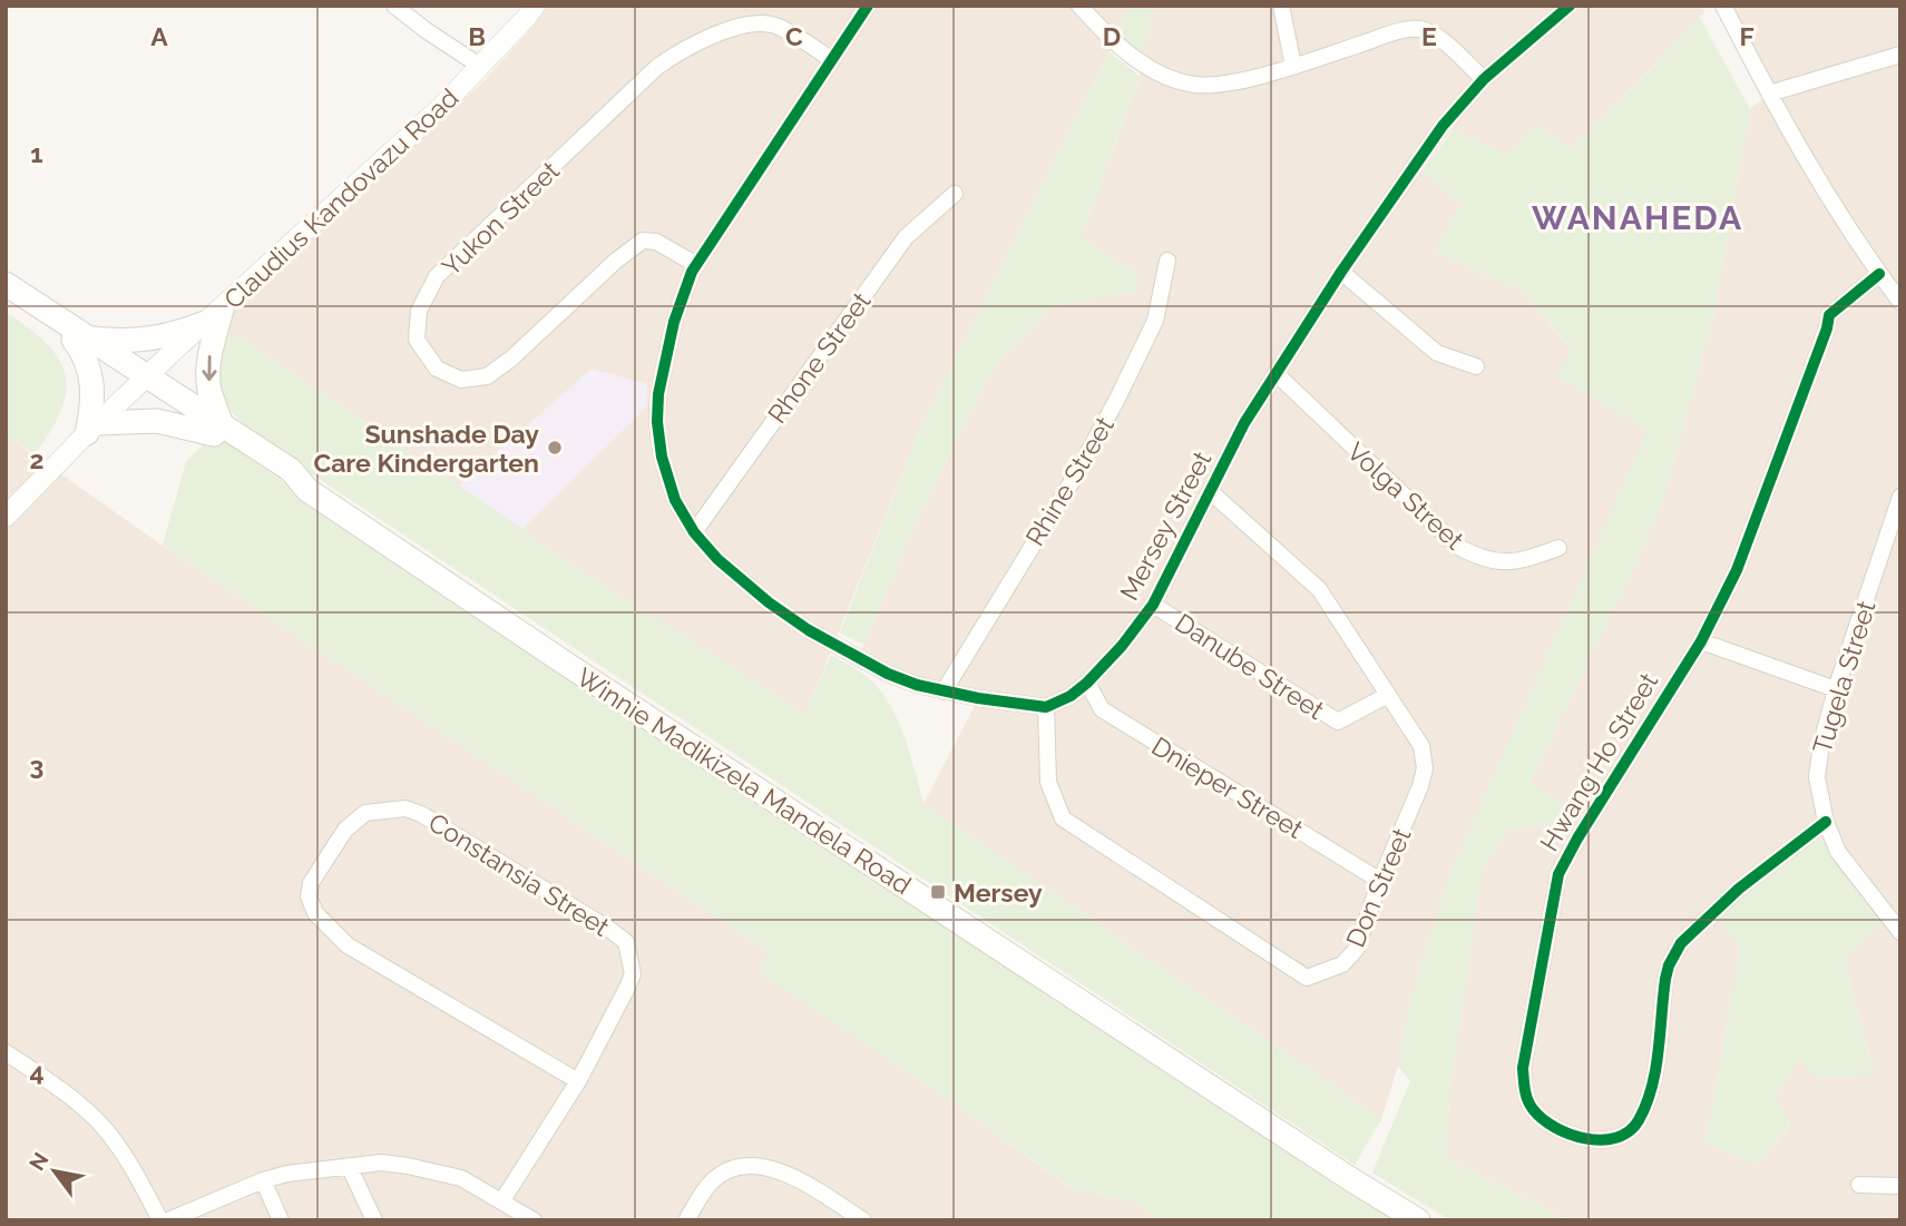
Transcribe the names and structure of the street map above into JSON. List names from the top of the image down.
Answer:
{
  "streets": {
    "main road": ["Winnie Madikizela Mandela Road"],
    "street": [
      "Claudius Kandovazu Road",
      "Yukon Street",
      "Rhone Street",
      "Rhine Street",
      "Volga Street",
      "Mersey Street",
      "Danube Street",
      "Tugela Street",
      "Hwang Ho Street",
      "Dnieper Street",
      "Constansia Street",
      "Don Street"
    ]
  },
  "crossings": [
    ["Claudius Kandovazu Road", "Winnie Madikizela Mandela Road"],
    ["Volga Street", "Mersey Street"],
    ["Mersey Street", "Danube Street"],
    ["Mersey Street", "Dnieper Street"],
    ["Mersey Street", "Don Street"],
    ["Danube Street", "Don Street"],
    ["Tugela Street", "Hwang Ho Street"],
    ["Dnieper Street", "Don Street"]
  ],
  "districts": ["WANAHEDA"],
  "places": {
    "other": ["Sunshade Day Care Kindergarten"],
    "transit": ["Mersey"]
  },
  "north": "top left",
  "grid": {
    "columns": [
      "A",
      "B",
      "C",
      "D",
      "E",
      "F"
    ],
    "rows": [
      "1",
      "2",
      "3",
      "4"
    ]
  }
}
